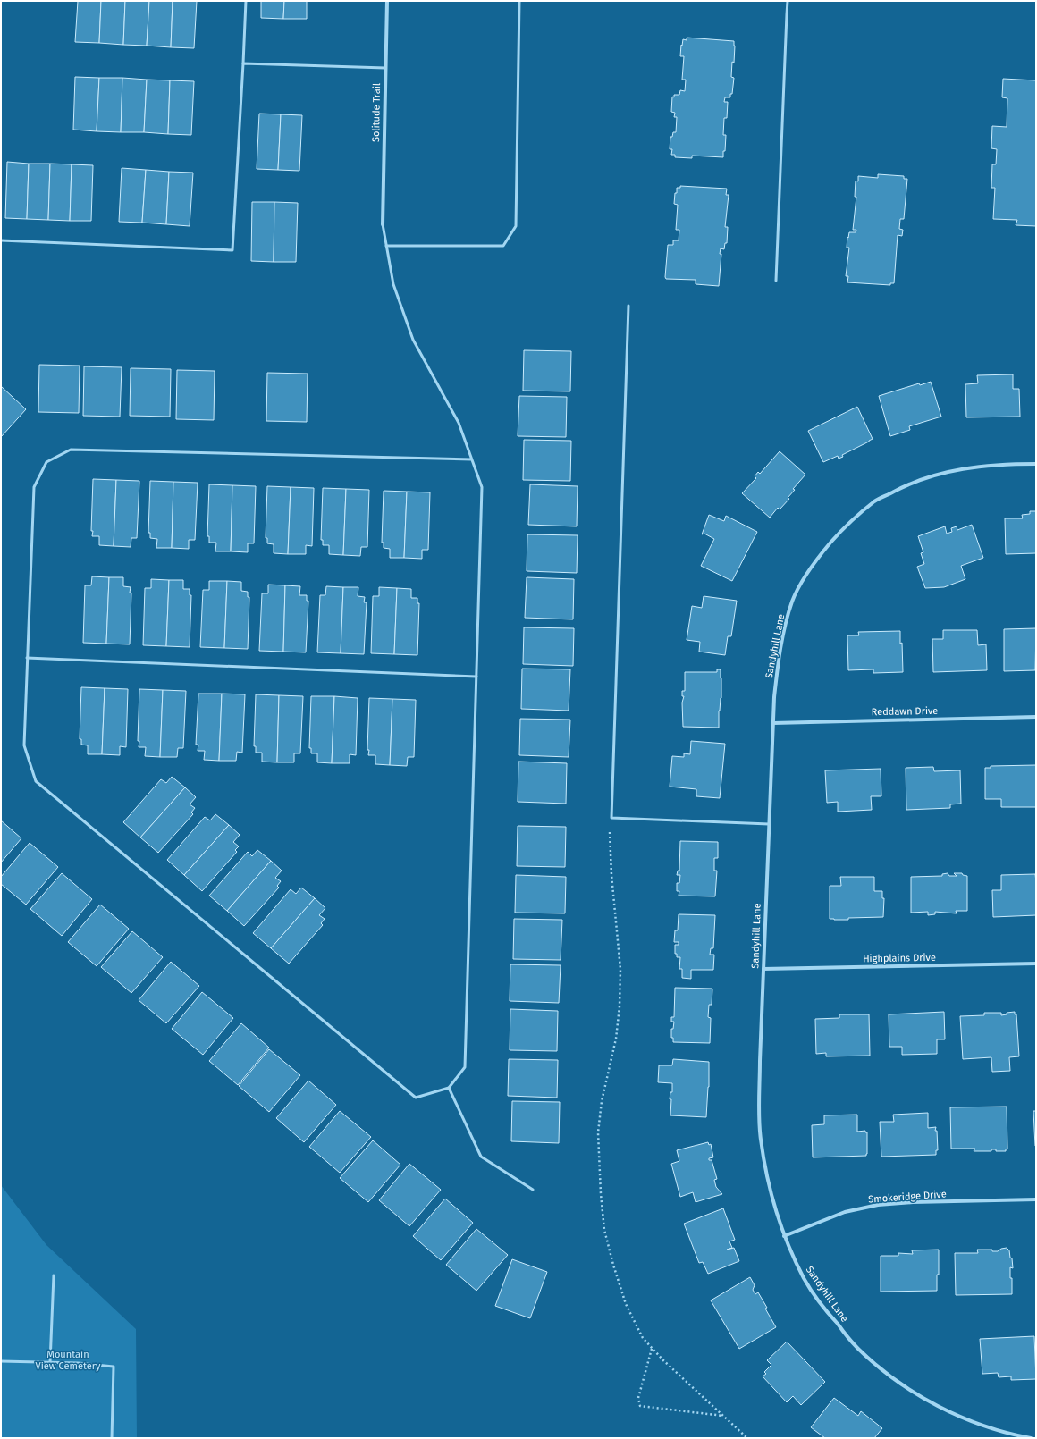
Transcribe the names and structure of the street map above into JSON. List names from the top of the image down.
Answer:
{
  "streets": {
    "street": [
      "Solitude Trail",
      "Sandyhill Lane",
      "Reddawn Drive",
      "Highplains Drive",
      "Smokeridge Drive"
    ]
  },
  "crossings": [
    ["Sandyhill Lane", "Reddawn Drive"],
    ["Sandyhill Lane", "Highplains Drive"],
    ["Sandyhill Lane", "Smokeridge Drive"]
  ],
  "parks": ["Mountain View Cemetery"]
}
